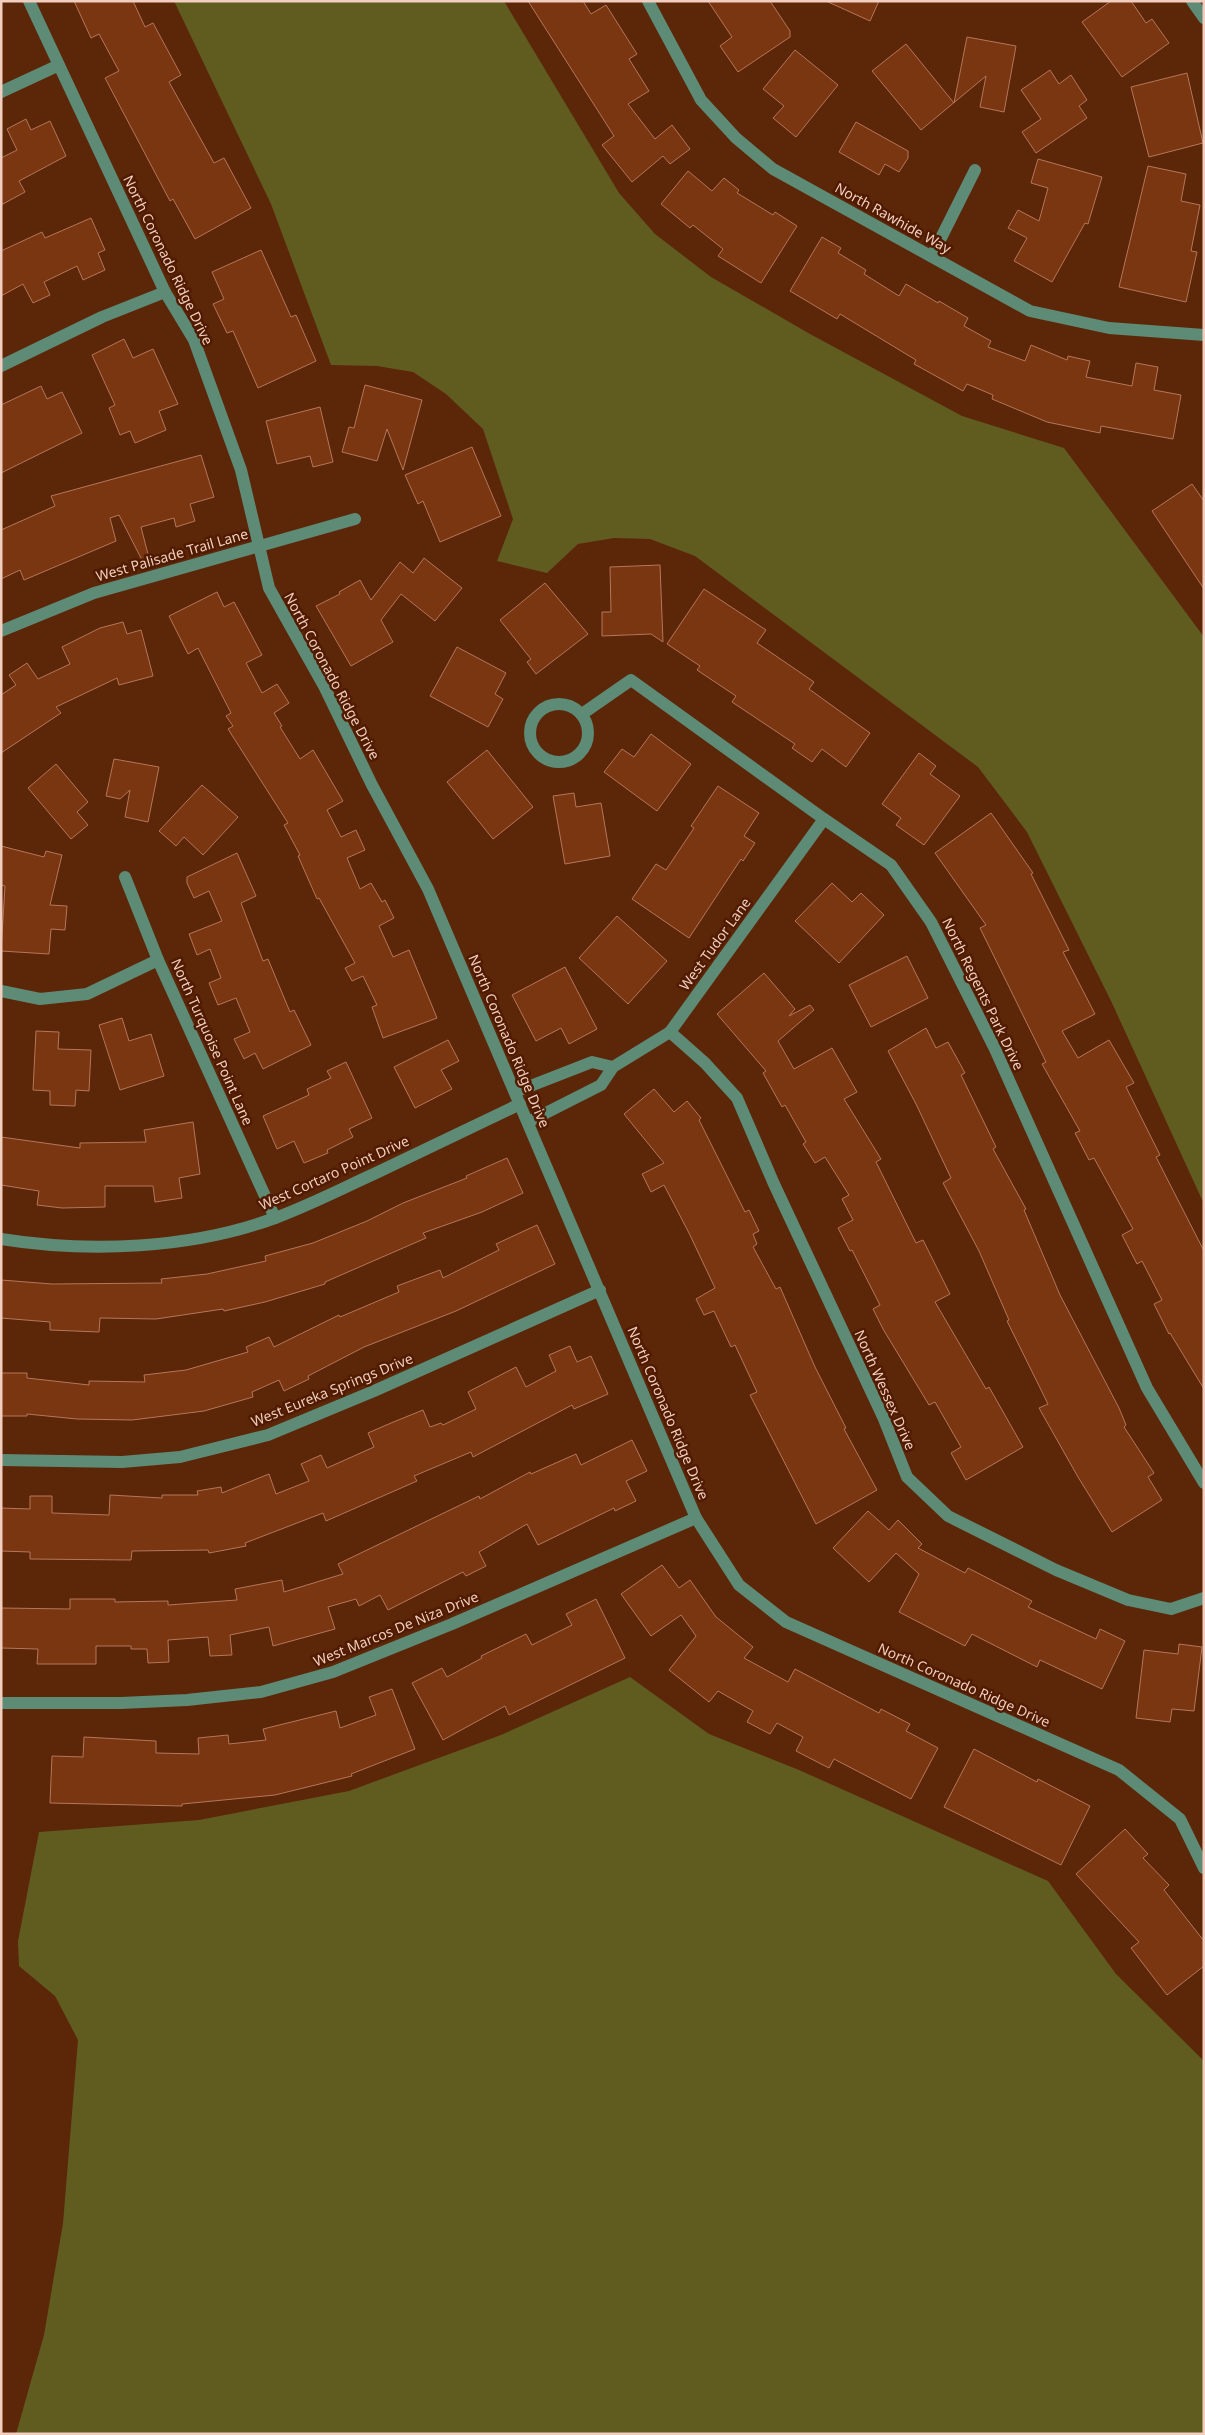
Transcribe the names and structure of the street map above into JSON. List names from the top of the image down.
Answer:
{
  "streets": {
    "street": [
      "North Rawhide Way",
      "North Coronado Ridge Drive",
      "West Palisade Trail Lane",
      "West Tudor Lane",
      "North Regents Park Drive",
      "North Turquoise Point Lane",
      "West Cortaro Point Drive",
      "West Eureka Springs Drive",
      "North Wessex Drive",
      "West Marcos De Niza Drive"
    ]
  },
  "crossings": [
    ["North Coronado Ridge Drive", "West Palisade Trail Lane"],
    ["North Coronado Ridge Drive", "West Tudor Lane"],
    ["North Coronado Ridge Drive", "West Cortaro Point Drive"],
    ["North Coronado Ridge Drive", "West Eureka Springs Drive"],
    ["North Coronado Ridge Drive", "West Marcos De Niza Drive"],
    ["West Tudor Lane", "North Regents Park Drive"],
    ["West Tudor Lane", "North Wessex Drive"],
    ["North Turquoise Point Lane", "West Cortaro Point Drive"]
  ]
}
